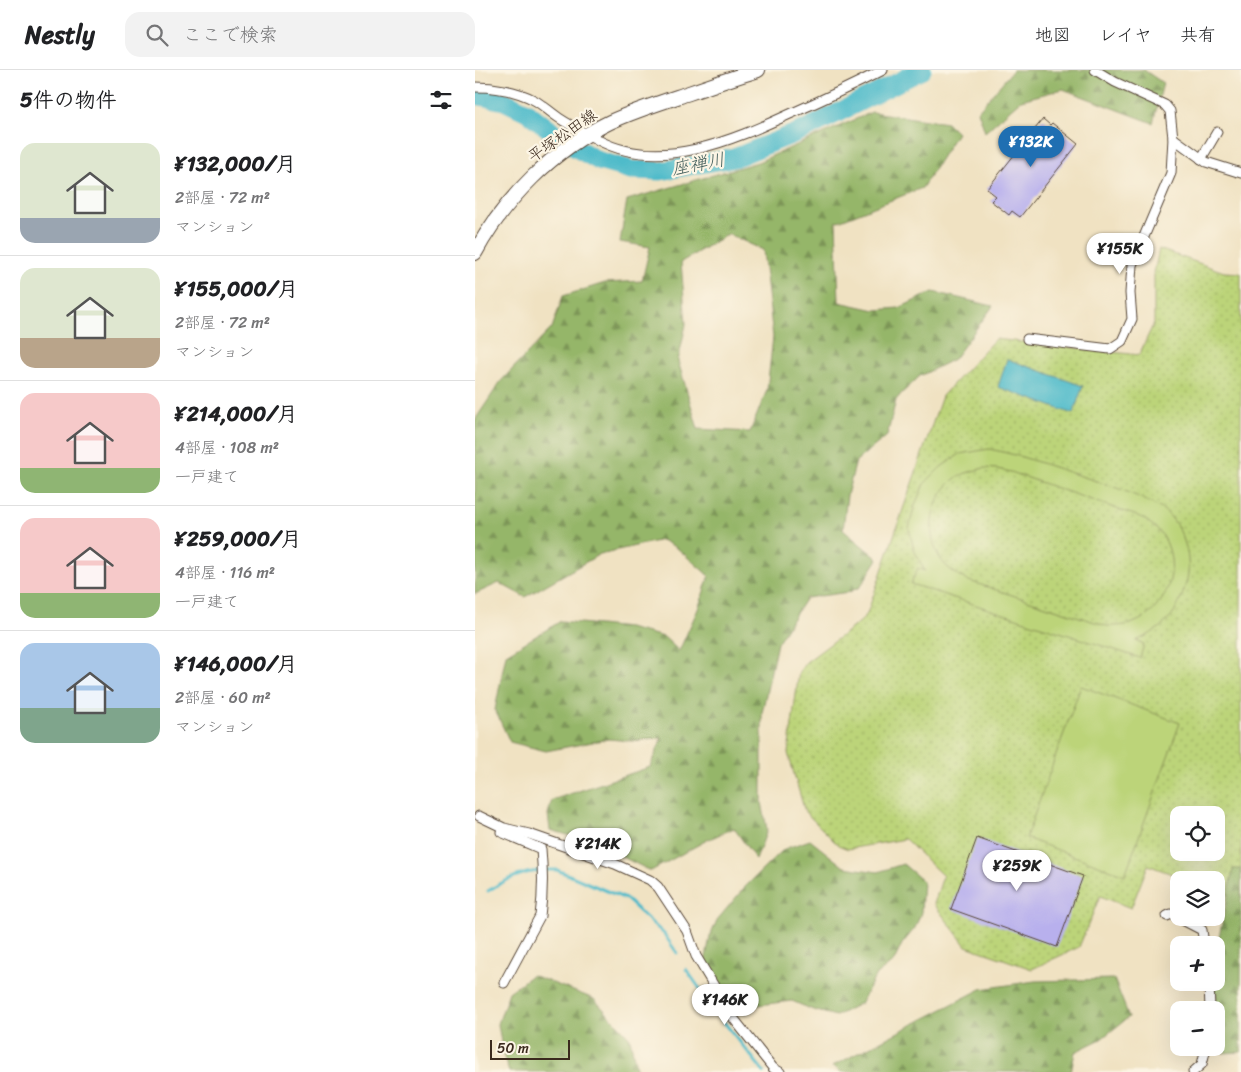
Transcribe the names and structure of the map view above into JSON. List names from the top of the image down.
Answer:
{
  "streets": {
    "main road": ["平塚松田線"]
  },
  "water": ["座禅川"],
  "scale_bar": "50 m",
  "page": {
    "header": "Nestly",
    "search": "ここで検索",
    "nav": ["地図", "レイヤ", "共有"],
    "heading": "5件の物件",
    "price": [
      "¥132K",
      "¥155K",
      "¥214K",
      "¥259K",
      "¥146K"
    ],
    "list": [
      {
        "name": "¥132,000/月",
        "note": "2部屋 · 72 m² · マンション"
      },
      {
        "name": "¥155,000/月",
        "note": "2部屋 · 72 m² · マンション"
      },
      {
        "name": "¥214,000/月",
        "note": "4部屋 · 108 m² · 一戸建て"
      },
      {
        "name": "¥259,000/月",
        "note": "4部屋 · 116 m² · 一戸建て"
      },
      {
        "name": "¥146,000/月",
        "note": "2部屋 · 60 m² · マンション"
      }
    ],
    "map_buttons": ["+", "−"],
    "scale": "50 m"
  }
}
